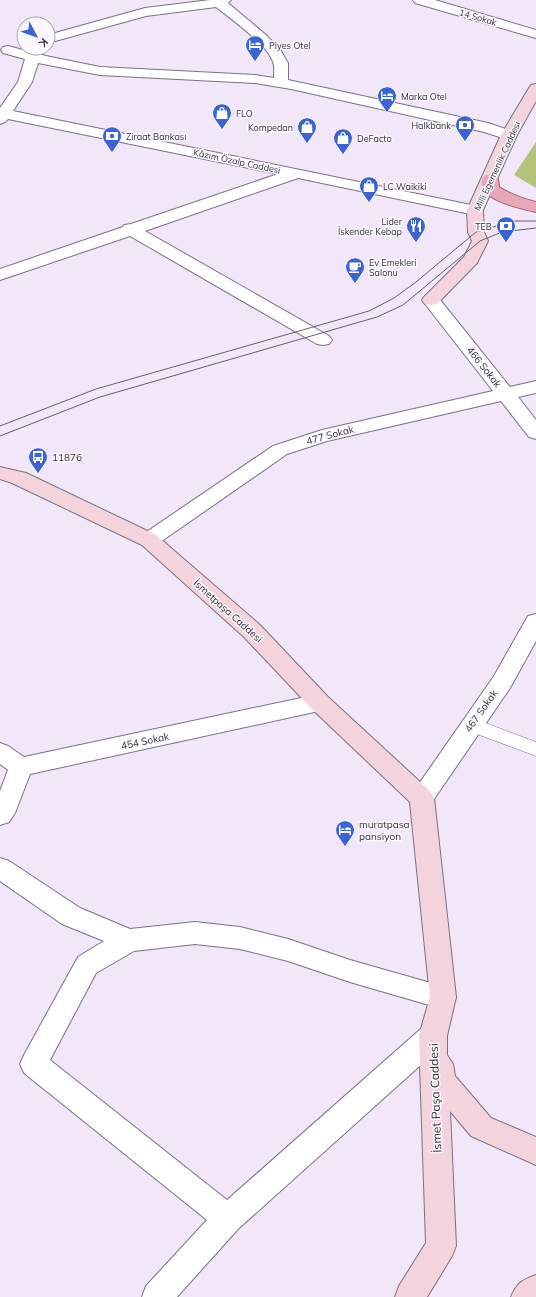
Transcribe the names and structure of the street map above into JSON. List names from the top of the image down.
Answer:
{
  "streets": {
    "street": [
      "14 Sokak",
      "Kâzım Özalp Caddesi",
      "Milli Egemenlik Caddesi",
      "466 Sokak",
      "477 Sokak",
      "İsmetpaşa Caddesi",
      "467 Sokak",
      "454 Sokak",
      "İsmet Paşa Caddesi"
    ]
  },
  "crossings": [
    ["Kâzım Özalp Caddesi", "Milli Egemenlik Caddesi"],
    ["Milli Egemenlik Caddesi", "466 Sokak"],
    ["466 Sokak", "477 Sokak"],
    ["477 Sokak", "İsmetpaşa Caddesi"],
    ["İsmetpaşa Caddesi", "467 Sokak"],
    ["İsmetpaşa Caddesi", "454 Sokak"],
    ["İsmetpaşa Caddesi", "İsmet Paşa Caddesi"],
    ["467 Sokak", "İsmet Paşa Caddesi"]
  ],
  "places": {
    "hotel": ["Piyes Otel", "Marka Otel", "muratpasa pansiyon"],
    "shop": [
      "FLO",
      "Kompedan",
      "DeFacto",
      "LC Waikiki"
    ],
    "bank": ["Halkbank", "Ziraat Bankası", "TEB"],
    "restaurant": ["Lider İskender Kebap"],
    "cafe": ["Ev Emekleri Salonu"],
    "bus stop": ["11876"]
  },
  "north": "bottom right"
}
